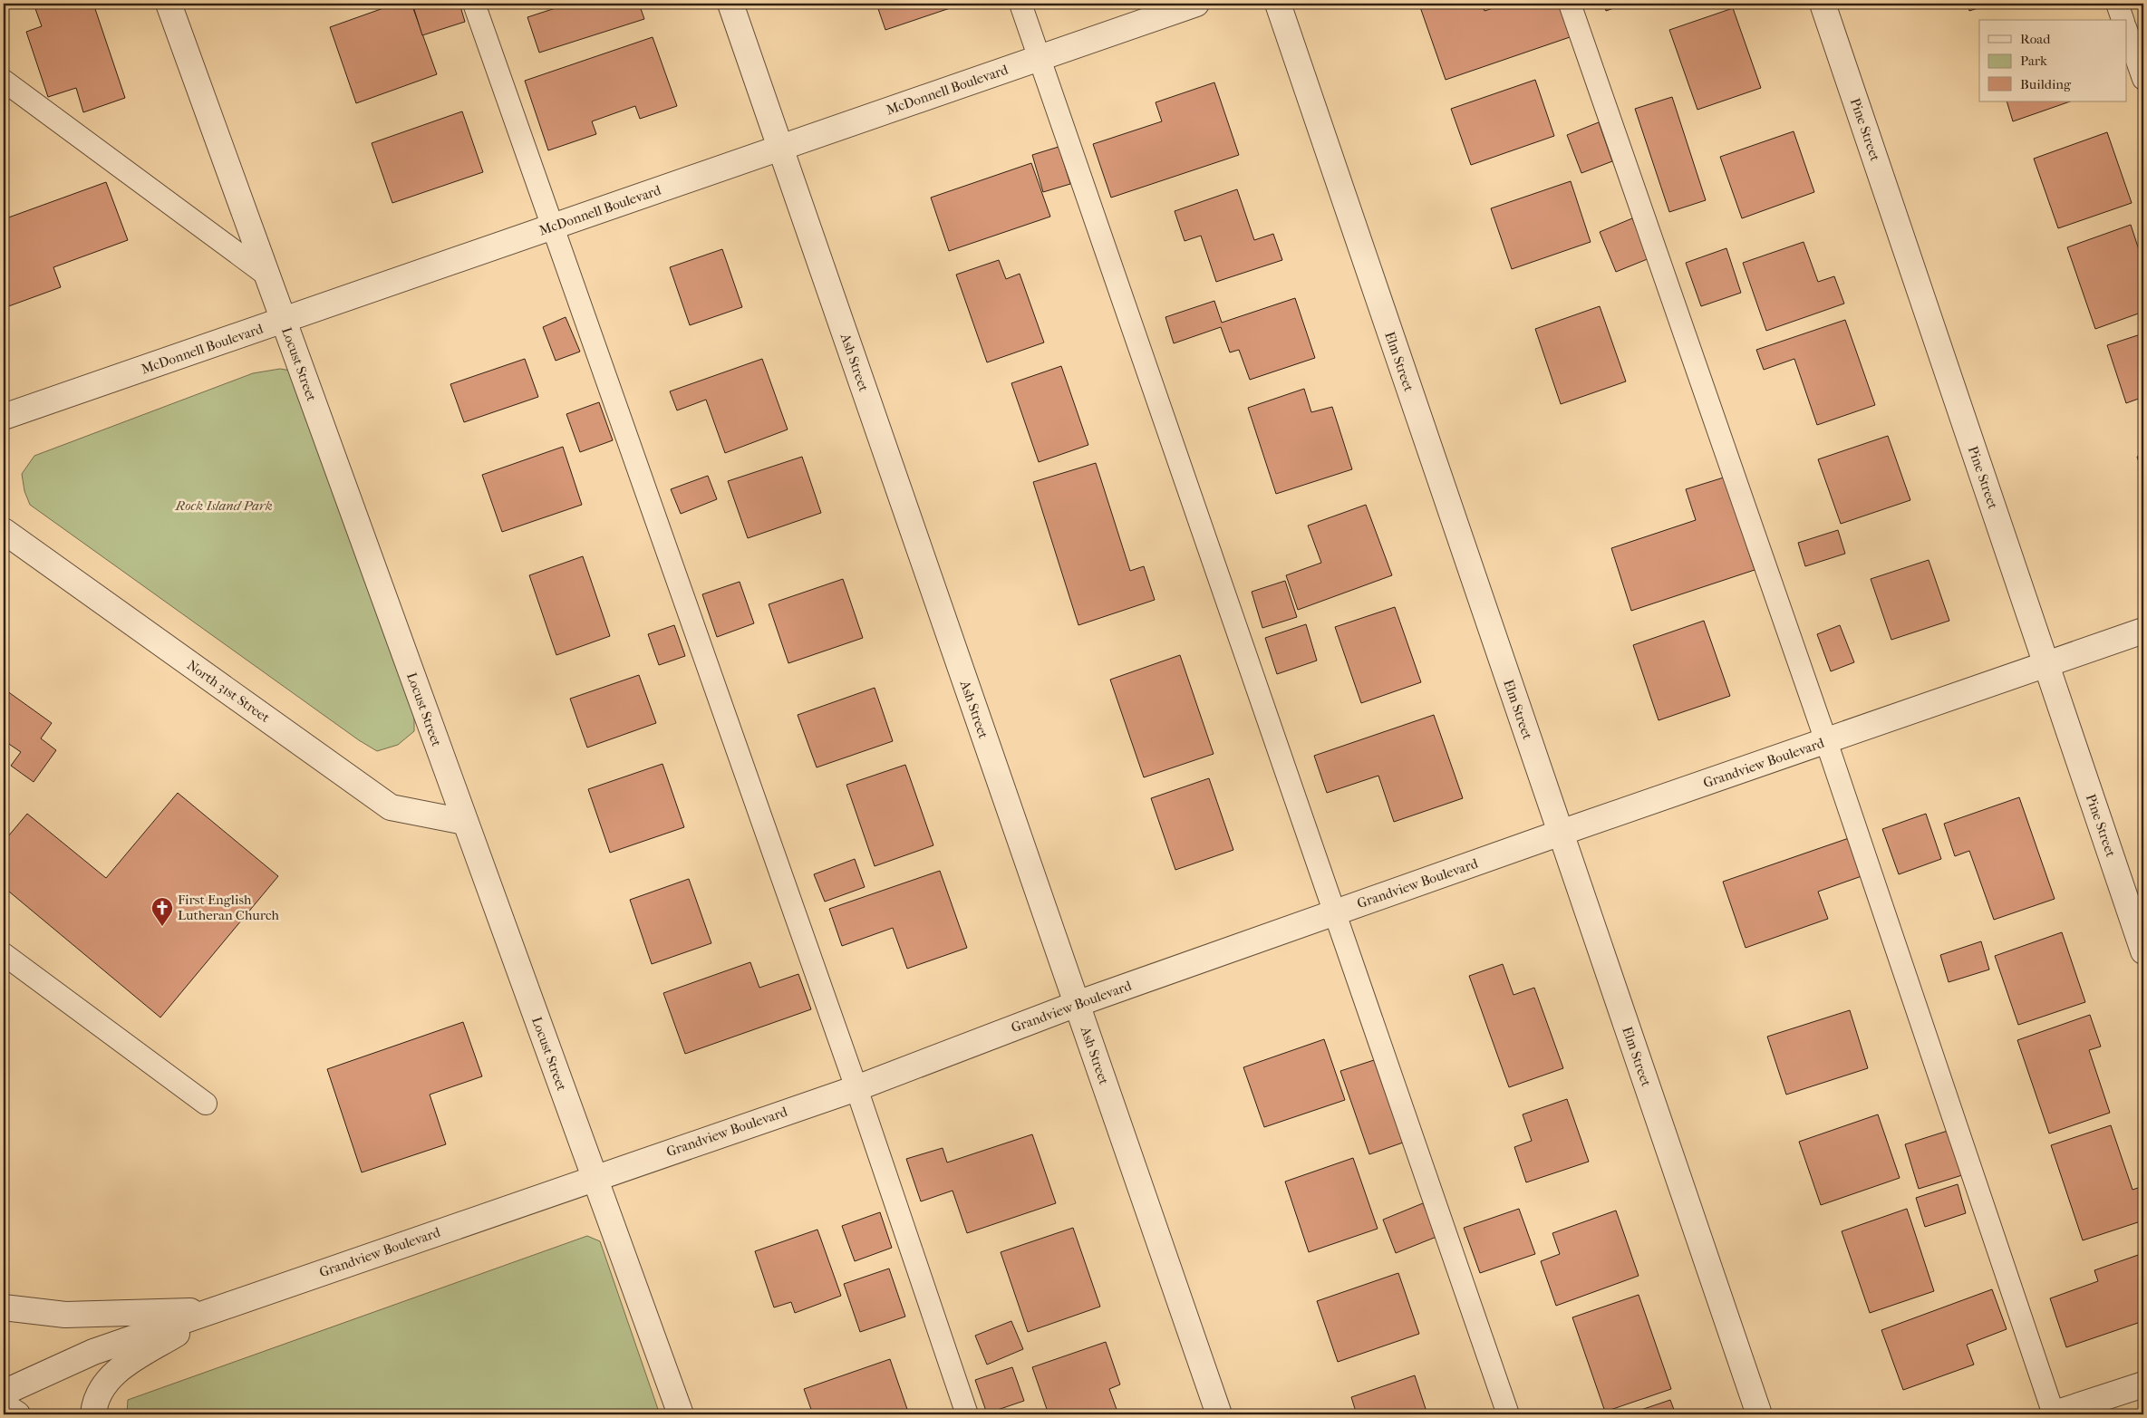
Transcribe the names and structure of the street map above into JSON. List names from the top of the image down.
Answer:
{
  "streets": {
    "street": [
      "McDonnell Boulevard",
      "Pine Street",
      "Elm Street",
      "Ash Street",
      "Locust Street",
      "North 31st Street",
      "Grandview Boulevard"
    ]
  },
  "crossings": [
    ["McDonnell Boulevard", "Ash Street"],
    ["McDonnell Boulevard", "Locust Street"],
    ["Pine Street", "Grandview Boulevard"],
    ["Elm Street", "Grandview Boulevard"],
    ["Ash Street", "Grandview Boulevard"],
    ["Locust Street", "North 31st Street"],
    ["Locust Street", "Grandview Boulevard"]
  ],
  "parks": ["Rock Island Park"],
  "places": {
    "church": ["First English Lutheran Church"]
  },
  "legend": ["Road", "Park", "Building"]
}
